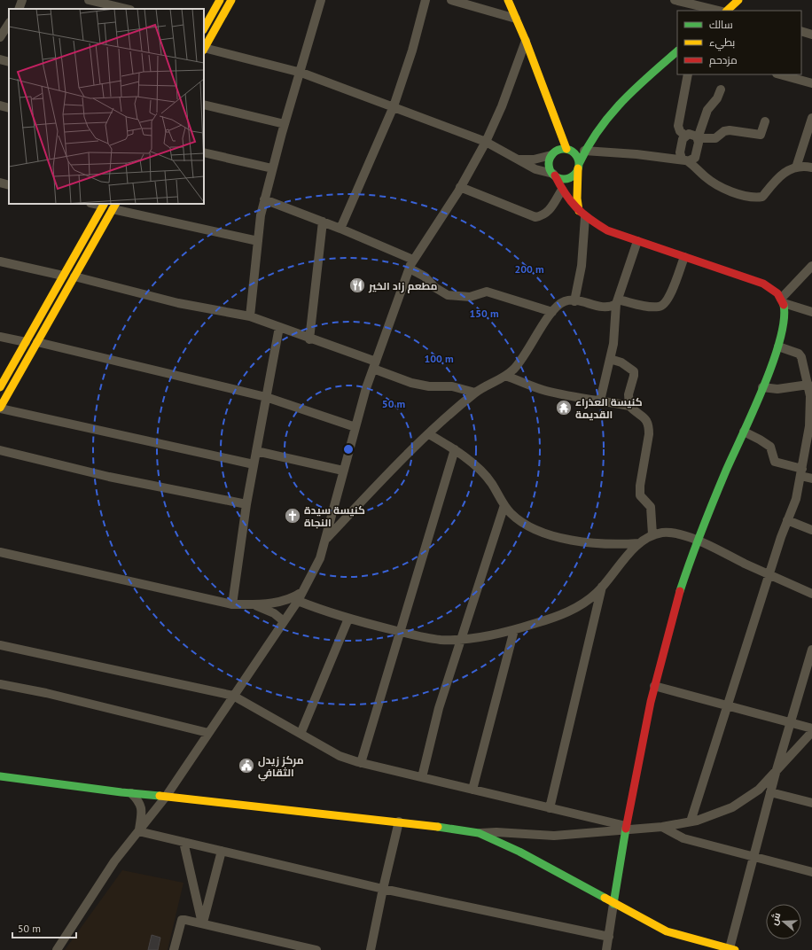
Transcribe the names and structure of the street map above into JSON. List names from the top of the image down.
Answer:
{
  "places": {
    "restaurant": ["مطعم زاد الخير"],
    "temple": ["كنيسة العذراء القديمة"],
    "church": ["كنيسة سيدة النجاة"],
    "public building": ["مركز زيدل الثقافي"]
  },
  "legend": ["سالك", "بطيء", "مزدحم"],
  "scale_bar": "50 m",
  "north": "left",
  "rings": [
    "200 m",
    "150 m",
    "100 m",
    "50 m"
  ]
}
